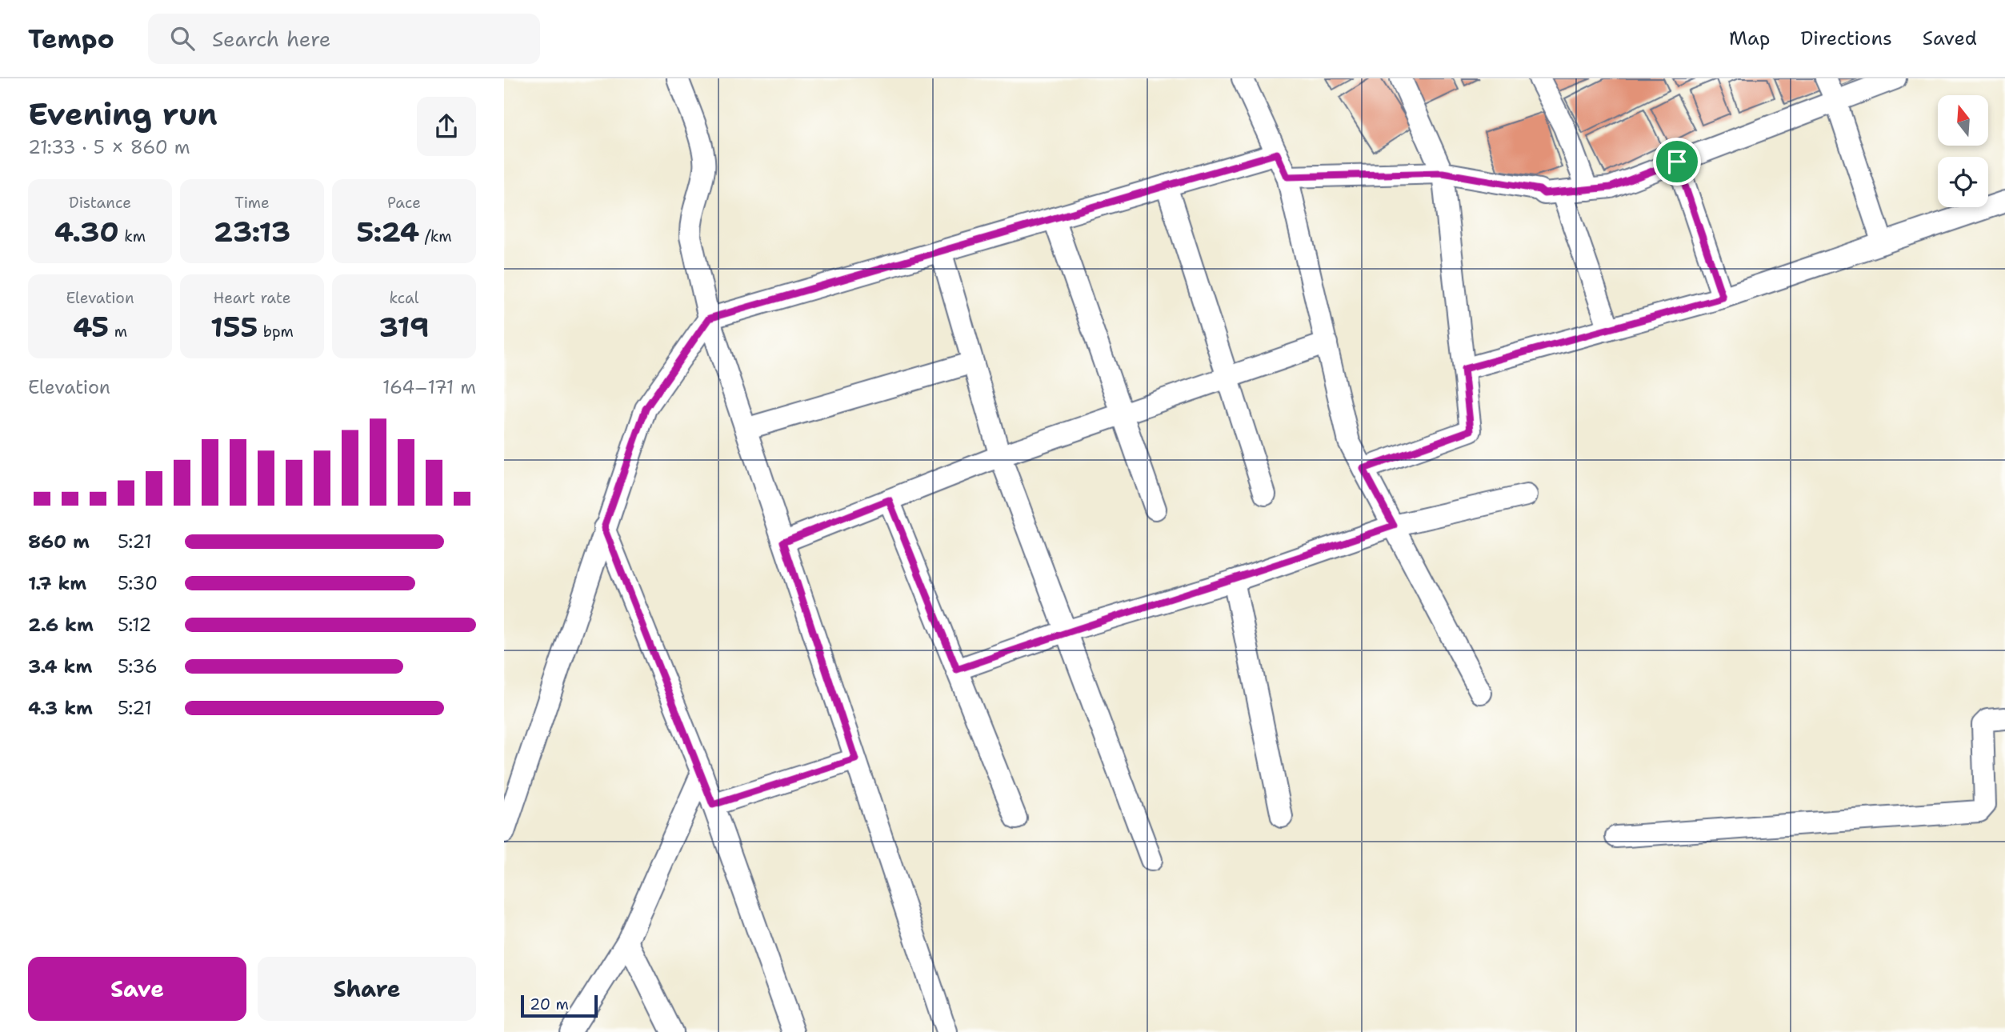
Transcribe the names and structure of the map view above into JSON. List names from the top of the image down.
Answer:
{
  "scale_bar": "20 m",
  "north": "top",
  "page": {
    "header": "Tempo",
    "search": "Search here",
    "nav": ["Map", "Directions", "Saved"],
    "heading": ["Evening run", "21:33 · 5 × 860 m"],
    "stats": [
      ["Distance", "4.30 km"],
      ["Time", "23:13"],
      ["Pace", "5:24 /km"],
      ["Elevation", "45 m"],
      ["Heart rate", "155 bpm"],
      ["kcal", "319"]
    ],
    "chart": ["Elevation", "164–171 m"],
    "list": [
      {
        "name": "860 m",
        "note": "5:21"
      },
      {
        "name": "1.7 km",
        "note": "5:30"
      },
      {
        "name": "2.6 km",
        "note": "5:12"
      },
      {
        "name": "3.4 km",
        "note": "5:36"
      },
      {
        "name": "4.3 km",
        "note": "5:21"
      }
    ],
    "buttons": ["Save", "Share"],
    "scale": "20 m"
  }
}
